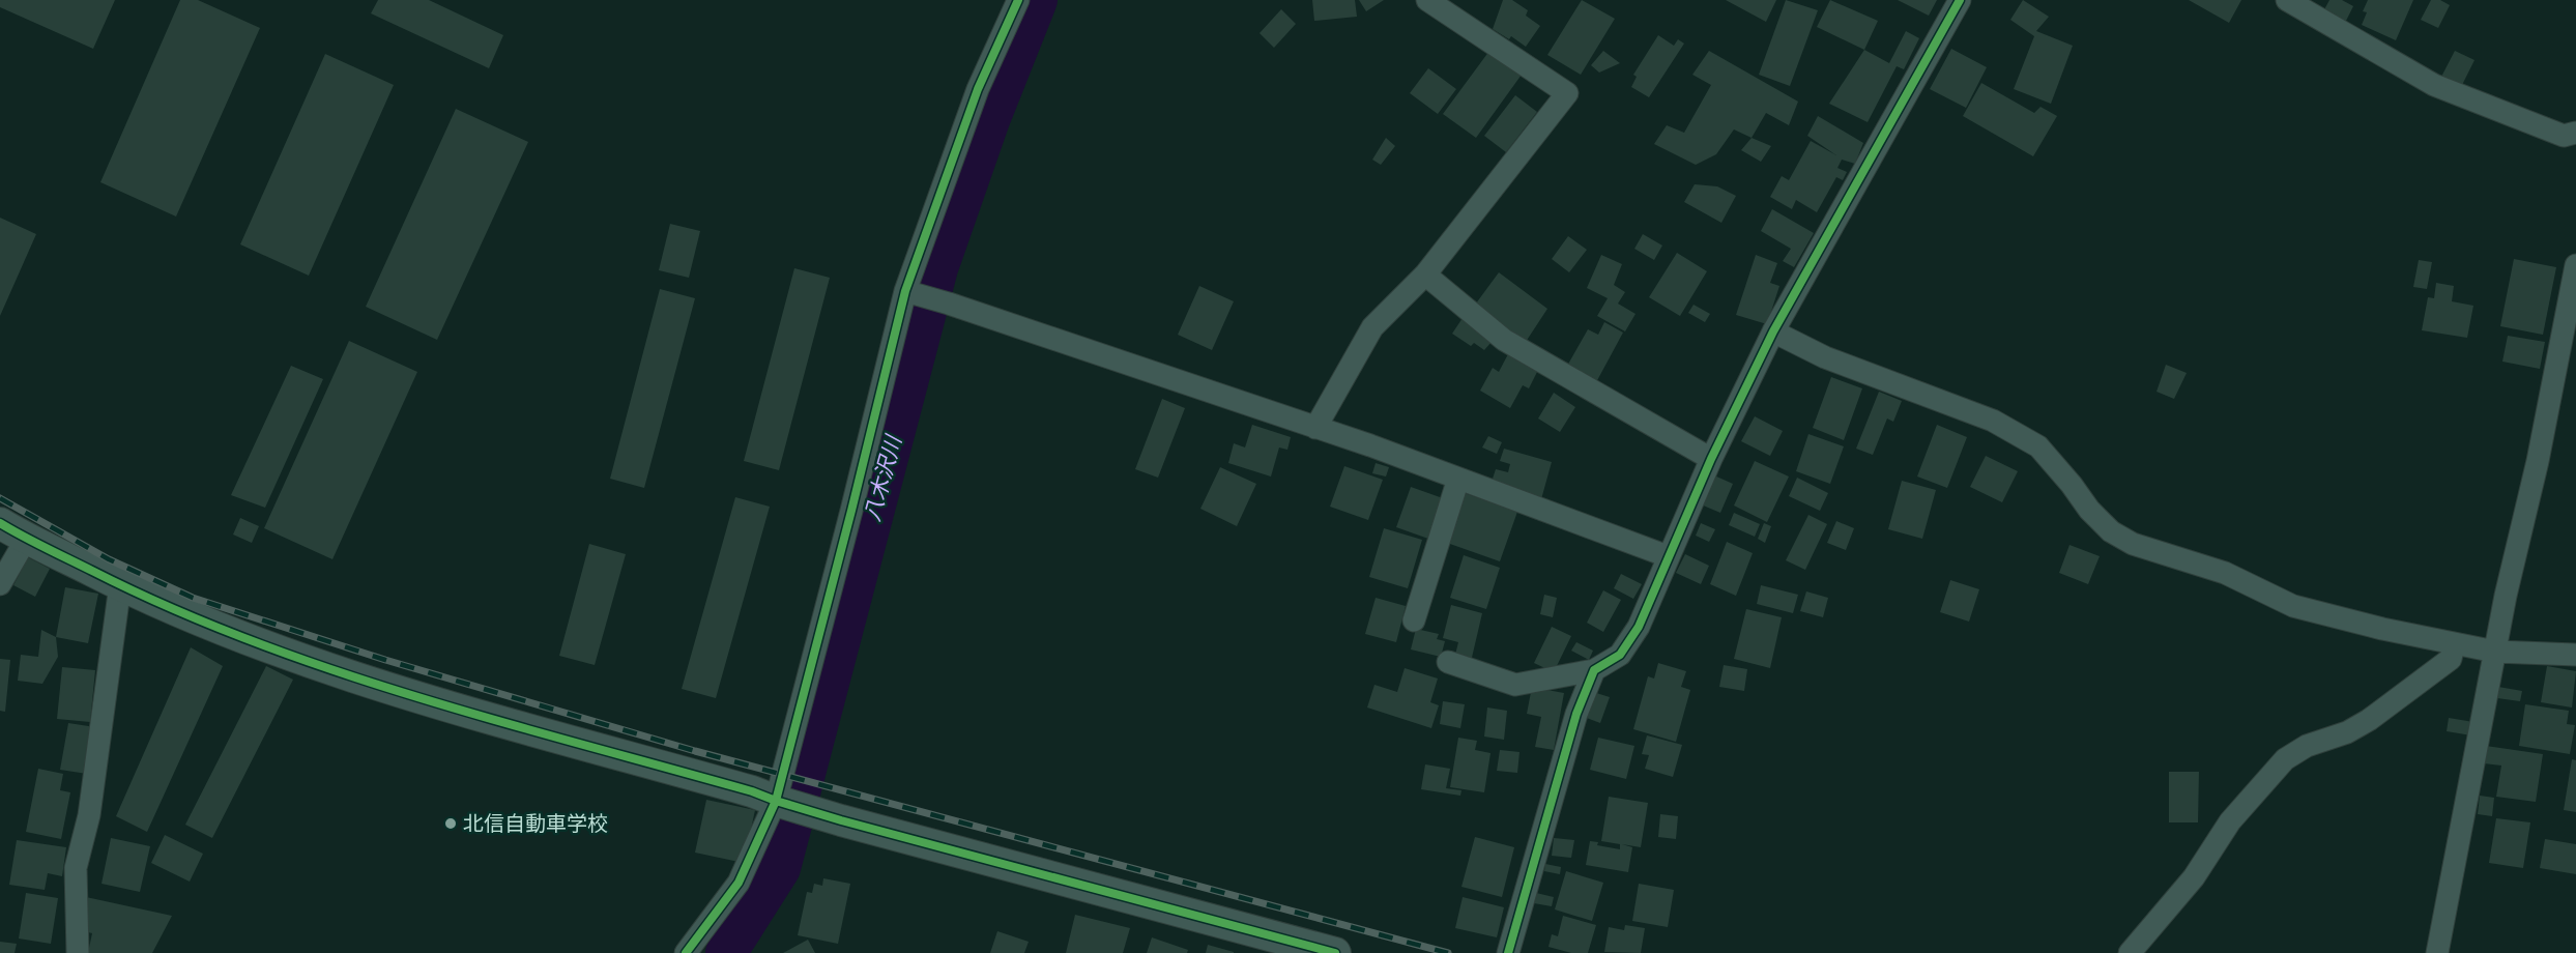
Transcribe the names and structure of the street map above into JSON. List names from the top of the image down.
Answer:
{
  "water": ["八木沢川"],
  "places": ["北信自動車学校"]
}
